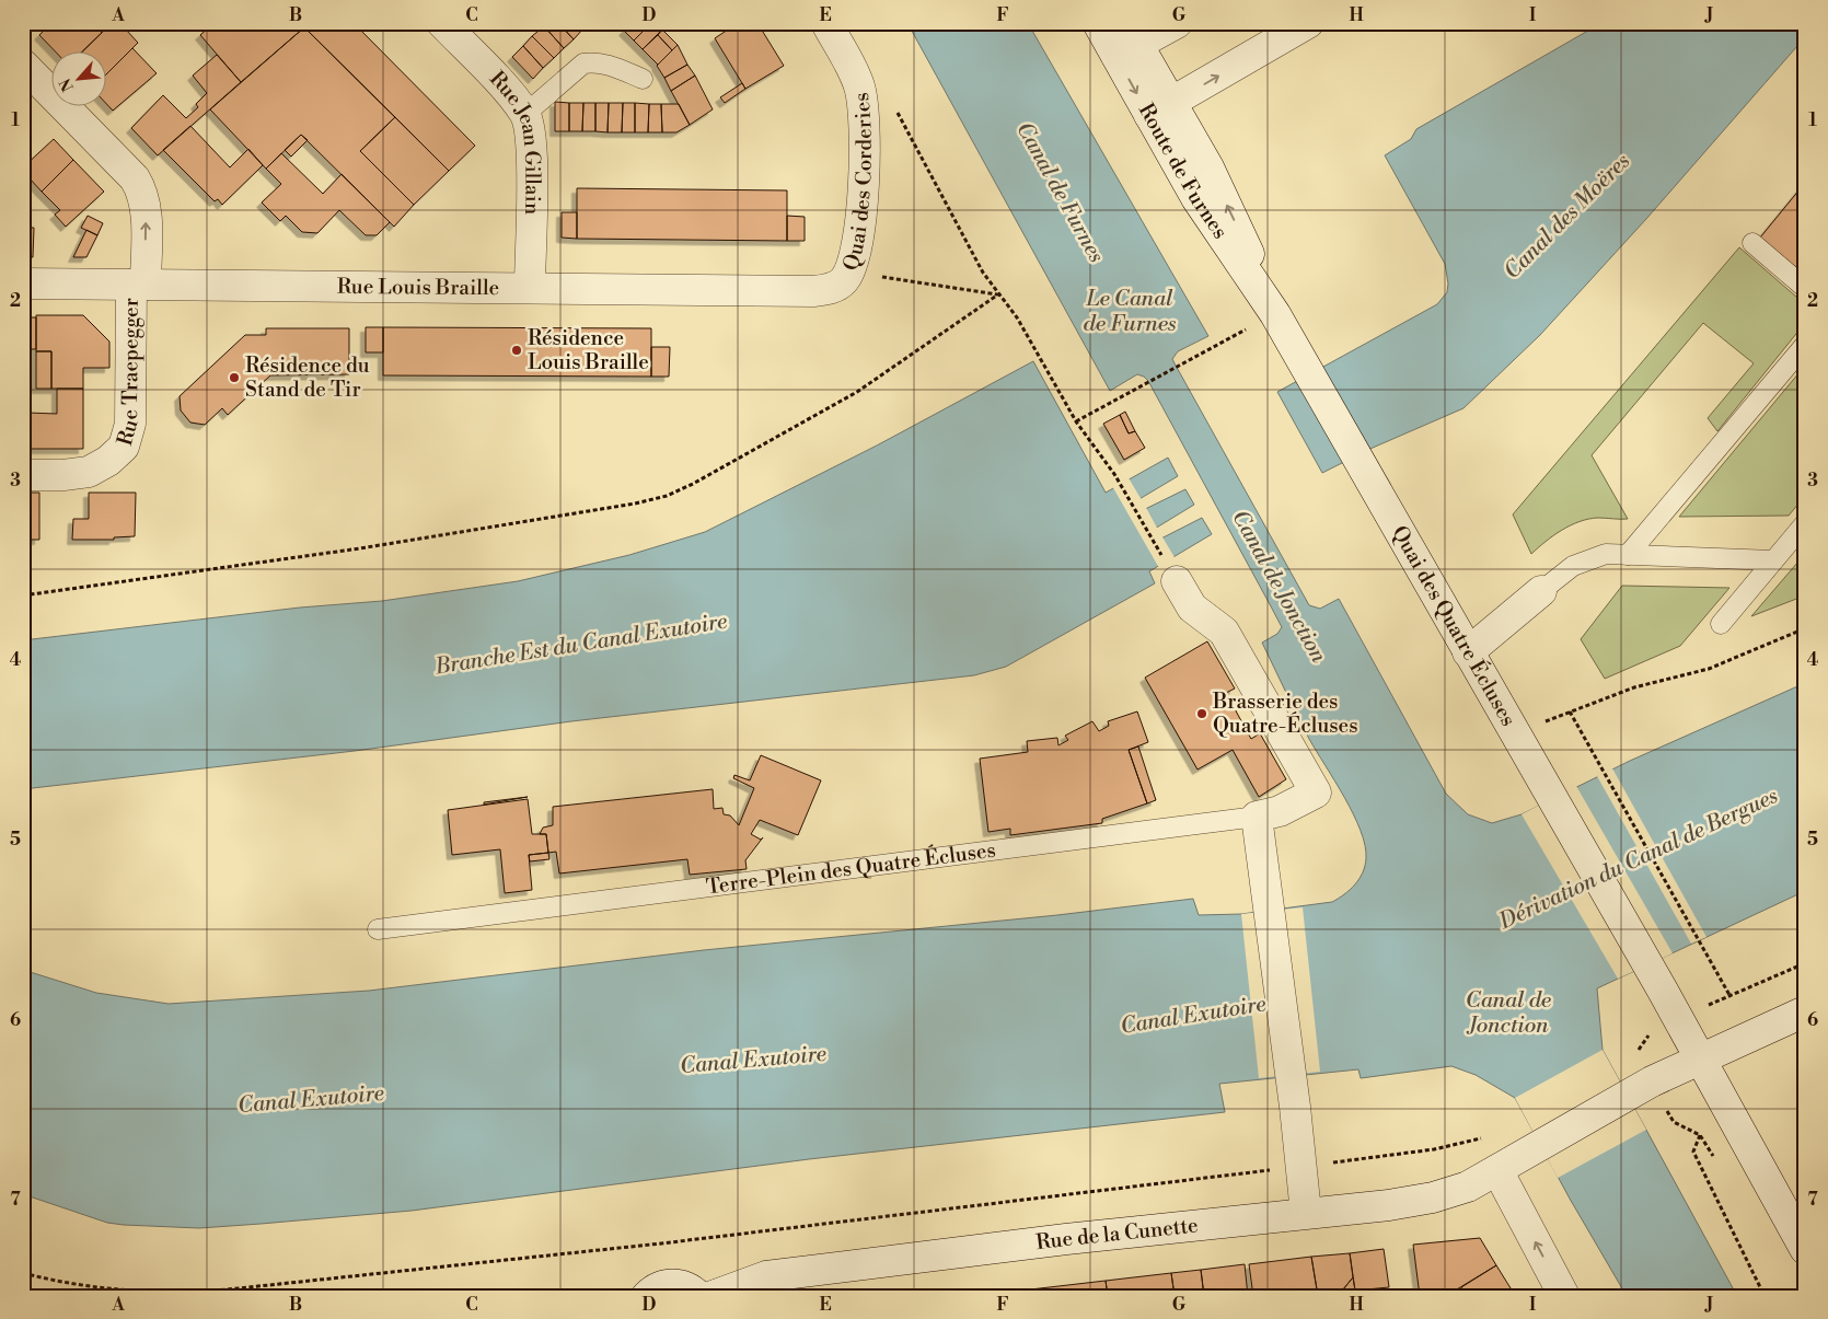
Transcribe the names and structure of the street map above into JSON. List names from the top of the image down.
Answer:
{
  "streets": {
    "street": [
      "Rue Jean Gillain",
      "Route de Furnes",
      "Quai des Corderies",
      "Rue Louis Braille",
      "Rue Traepegger",
      "Quai des Quatre Écluses",
      "Rue de la Cunette"
    ],
    "lane": ["Terre-Plein des Quatre Écluses"]
  },
  "crossings": [
    ["Rue Jean Gillain", "Rue Louis Braille"],
    ["Route de Furnes", "Quai des Quatre Écluses"],
    ["Quai des Corderies", "Rue Louis Braille"],
    ["Rue Louis Braille", "Rue Traepegger"],
    ["Quai des Quatre Écluses", "Rue de la Cunette"]
  ],
  "one_way": ["Rue Traepegger"],
  "water": [
    "Canal de Furnes",
    "Canal des Moëres",
    "Le Canal de Furnes",
    "Canal de Jonction",
    "Branche Est du Canal Exutoire",
    "Dérivation du Canal de Bergues",
    "Canal Exutoire"
  ],
  "places": ["Résidence Louis Braille", "Résidence du Stand de Tir", "Brasserie des Quatre-Écluses"],
  "north": "bottom left",
  "grid": {
    "columns": [
      "A",
      "B",
      "C",
      "D",
      "E",
      "F",
      "G",
      "H",
      "I",
      "J"
    ],
    "rows": [
      "1",
      "2",
      "3",
      "4",
      "5",
      "6",
      "7"
    ]
  }
}
